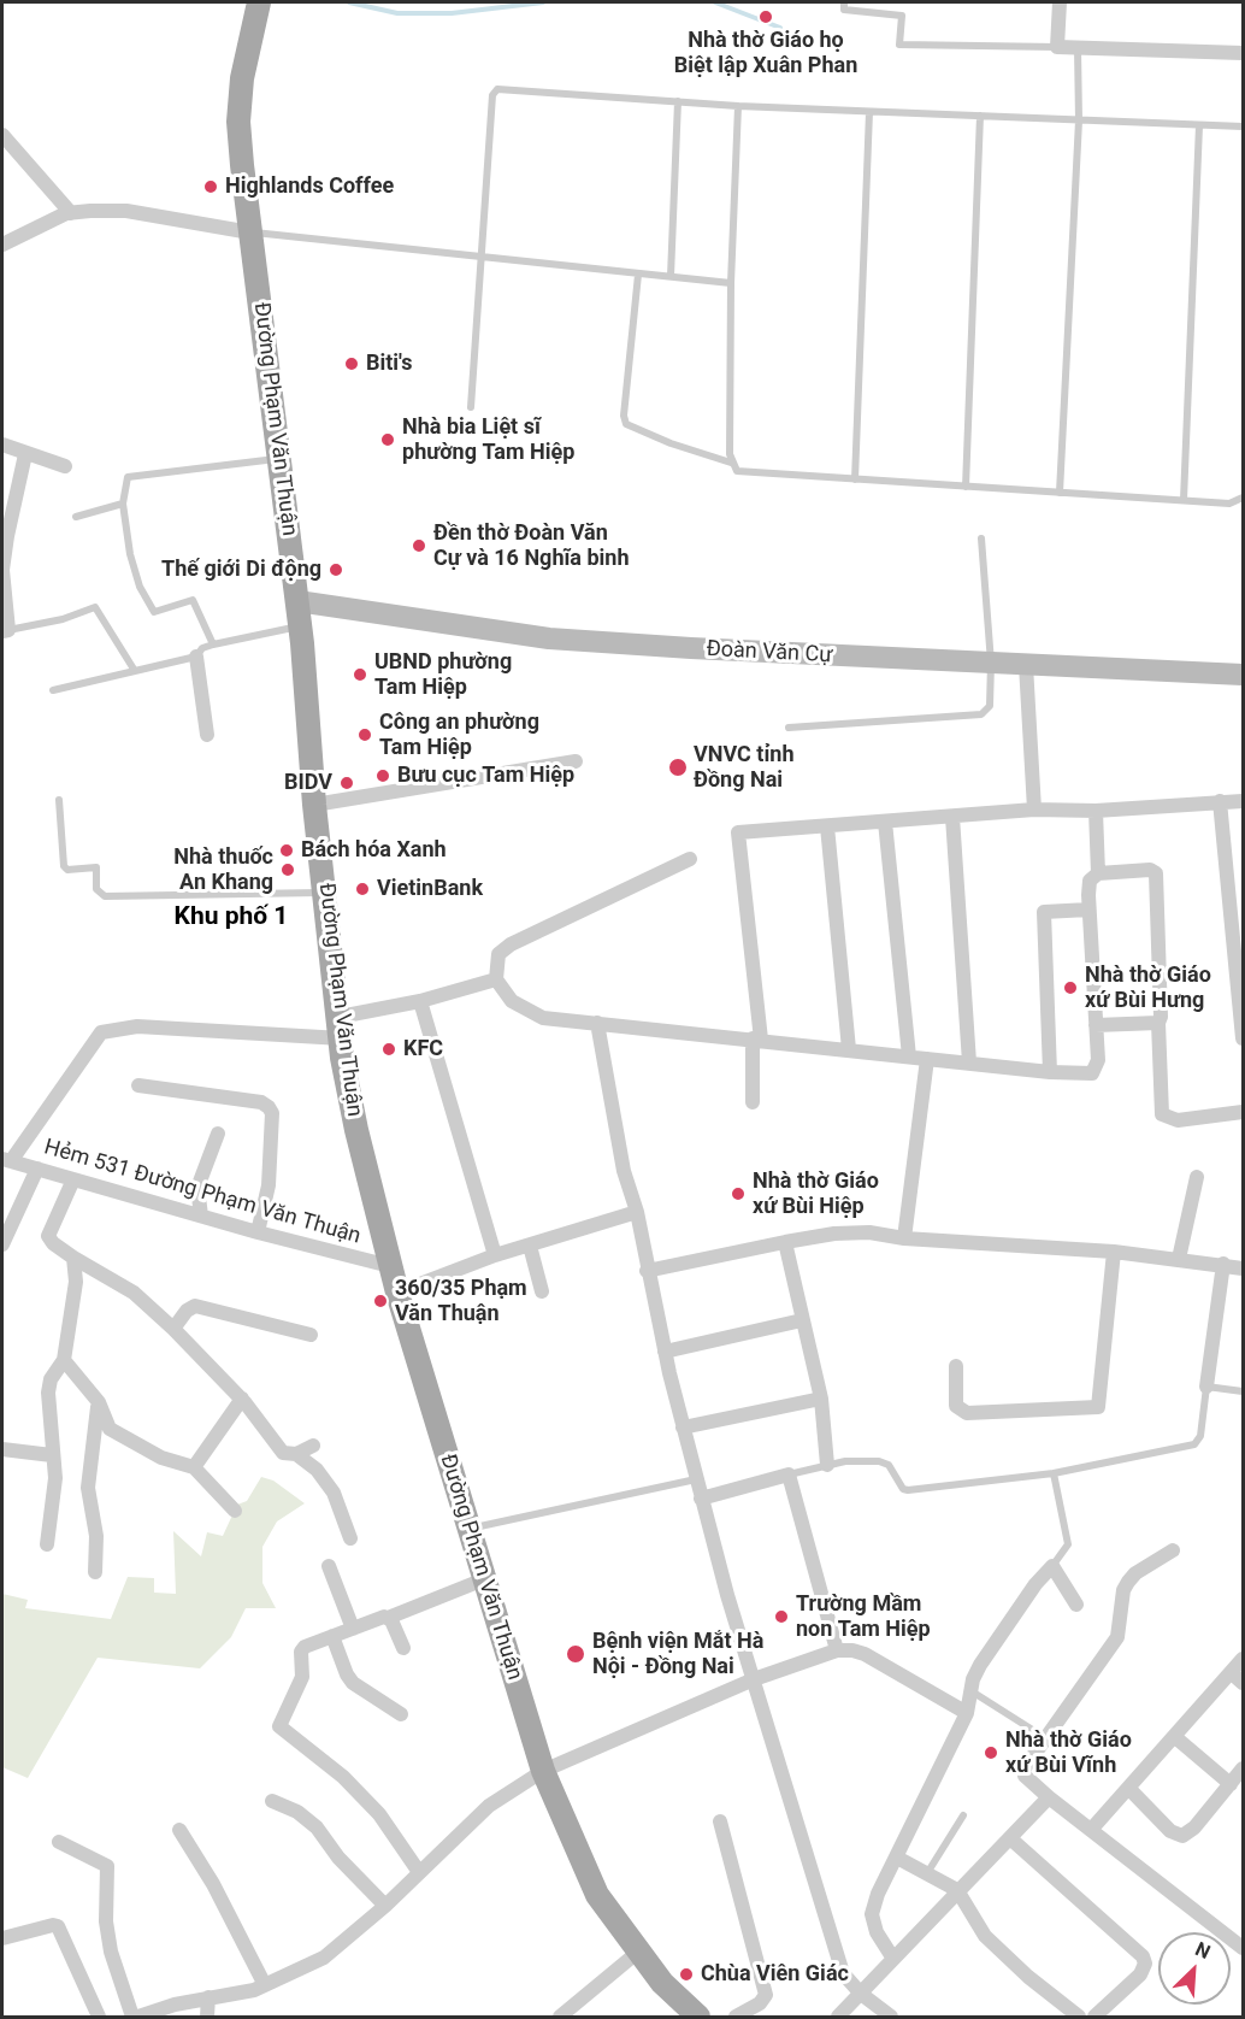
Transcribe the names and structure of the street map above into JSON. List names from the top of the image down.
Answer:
{
  "streets": {
    "main road": ["Đường Phạm Văn Thuận"],
    "street": ["Đoàn Văn Cự", "Hẻm 531 Đường Phạm Văn Thuận"]
  },
  "crossings": [
    ["Đường Phạm Văn Thuận", "Đoàn Văn Cự"],
    ["Đường Phạm Văn Thuận", "Hẻm 531 Đường Phạm Văn Thuận"]
  ],
  "districts": ["Khu phố 1"],
  "places": [
    "Nhà thờ Giáo họ Biệt lập Xuân Phan",
    "Highlands Coffee",
    "Biti's",
    "Nhà bia Liệt sĩ phường Tam Hiệp",
    "Đền thờ Đoàn Văn Cự và 16 Nghĩa binh",
    "Thế giới Di động",
    "UBND phường Tam Hiệp",
    "Công an phường Tam Hiệp",
    "VNVC tỉnh Đồng Nai",
    "Bưu cục Tam Hiệp",
    "BIDV",
    "Bách hóa Xanh",
    "Nhà thuốc An Khang",
    "VietinBank",
    "Nhà thờ Giáo xứ Bùi Hưng",
    "KFC",
    "Nhà thờ Giáo xứ Bùi Hiệp",
    "360/35 Phạm Văn Thuận",
    "Trường Mầm non Tam Hiệp",
    "Bệnh viện Mắt Hà Nội - Đồng Nai",
    "Nhà thờ Giáo xứ Bùi Vĩnh",
    "Chùa Viên Giác"
  ],
  "north": "top right"
}
